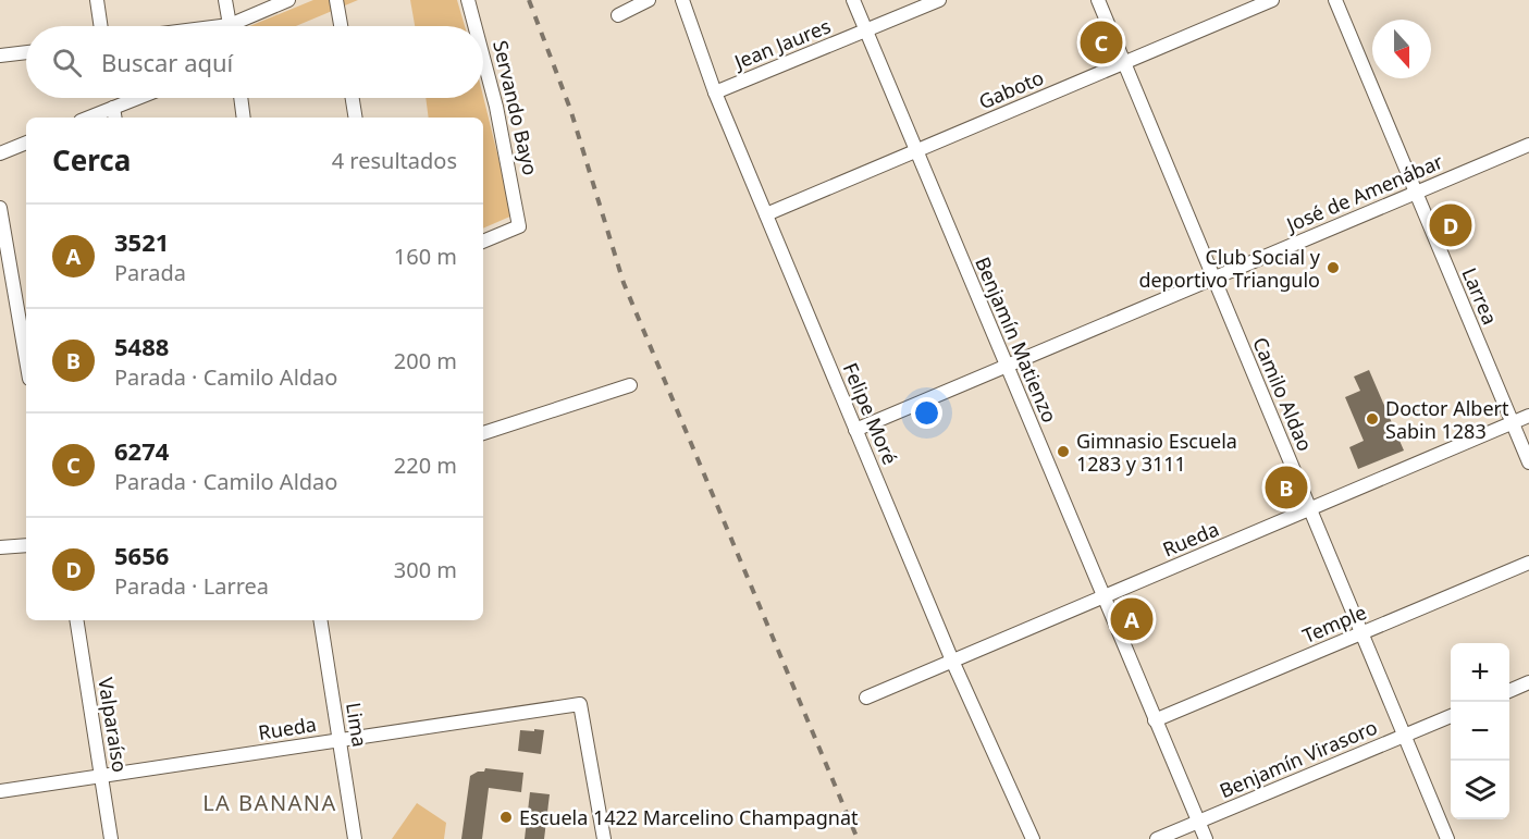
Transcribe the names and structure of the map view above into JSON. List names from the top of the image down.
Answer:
{
  "streets": {
    "street": [
      "Jean Jaures",
      "Gaboto",
      "Servando Bayo",
      "José de Amenábar",
      "Larrea",
      "Benjamín Matienzo",
      "Camilo Aldao",
      "Felipe Moré",
      "Rueda",
      "Temple",
      "Valparaíso",
      "Lima",
      "Benjamín Virasoro"
    ]
  },
  "crossings": [
    ["Jean Jaures", "Benjamín Matienzo"],
    ["Jean Jaures", "Felipe Moré"],
    ["Gaboto", "Benjamín Matienzo"],
    ["Gaboto", "Camilo Aldao"],
    ["Gaboto", "Felipe Moré"],
    ["José de Amenábar", "Larrea"],
    ["José de Amenábar", "Benjamín Matienzo"],
    ["José de Amenábar", "Camilo Aldao"],
    ["José de Amenábar", "Felipe Moré"],
    ["Larrea", "Rueda"],
    ["Benjamín Matienzo", "Rueda"],
    ["Benjamín Matienzo", "Temple"],
    ["Benjamín Matienzo", "Benjamín Virasoro"],
    ["Camilo Aldao", "Rueda"],
    ["Camilo Aldao", "Temple"],
    ["Camilo Aldao", "Benjamín Virasoro"],
    ["Felipe Moré", "Rueda"],
    ["Rueda", "Valparaíso"],
    ["Rueda", "Lima"]
  ],
  "districts": ["LA BANANA"],
  "places": [
    "Club Social y deportivo Triangulo",
    "Doctor Albert Sabin 1283",
    "Gimnasio Escuela 1283 y 3111",
    "Escuela 1422 Marcelino Champagnat"
  ],
  "north": "bottom",
  "page": {
    "pins": [
      "C",
      "D",
      "B",
      "A"
    ],
    "search": "Buscar aquí",
    "heading": ["Cerca", "4 resultados"],
    "list": [
      {
        "mark": "A",
        "name": "3521",
        "note": "Parada",
        "value": "160 m"
      },
      {
        "mark": "B",
        "name": "5488",
        "note": "Parada · Camilo Aldao",
        "value": "200 m"
      },
      {
        "mark": "C",
        "name": "6274",
        "note": "Parada · Camilo Aldao",
        "value": "220 m"
      },
      {
        "mark": "D",
        "name": "5656",
        "note": "Parada · Larrea",
        "value": "300 m"
      }
    ],
    "map_buttons": ["+", "−"]
  }
}
